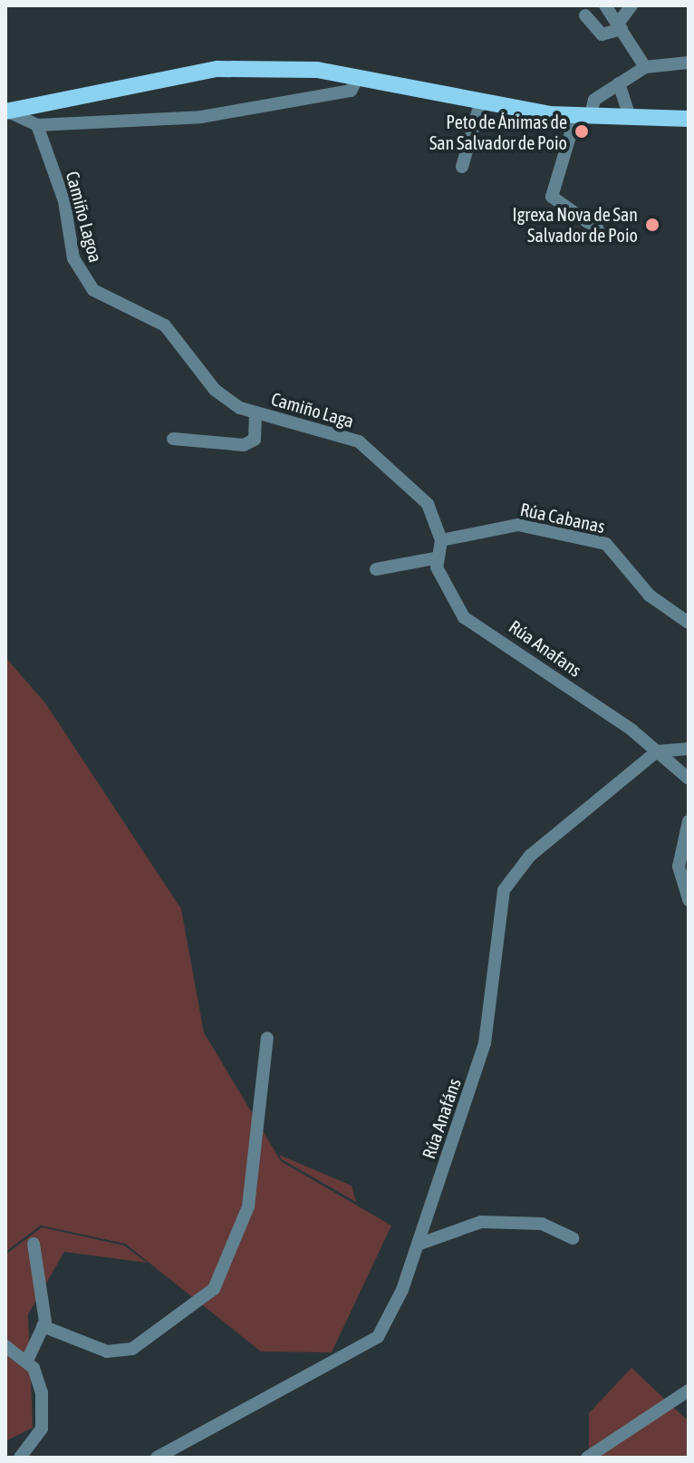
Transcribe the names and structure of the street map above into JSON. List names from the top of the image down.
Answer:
{
  "streets": {
    "street": [
      "Camiño Lagoa",
      "Camiño Laga",
      "Rúa Cabanas",
      "Rúa Anafans",
      "Rúa Anafáns"
    ]
  },
  "crossings": [
    ["Camiño Lagoa", "Camiño Laga"],
    ["Camiño Laga", "Rúa Cabanas"],
    ["Rúa Anafans", "Rúa Anafáns"]
  ],
  "places": ["Peto de Ánimas de San Salvador de Poio", "Igrexa Nova de San Salvador de Poio"]
}
